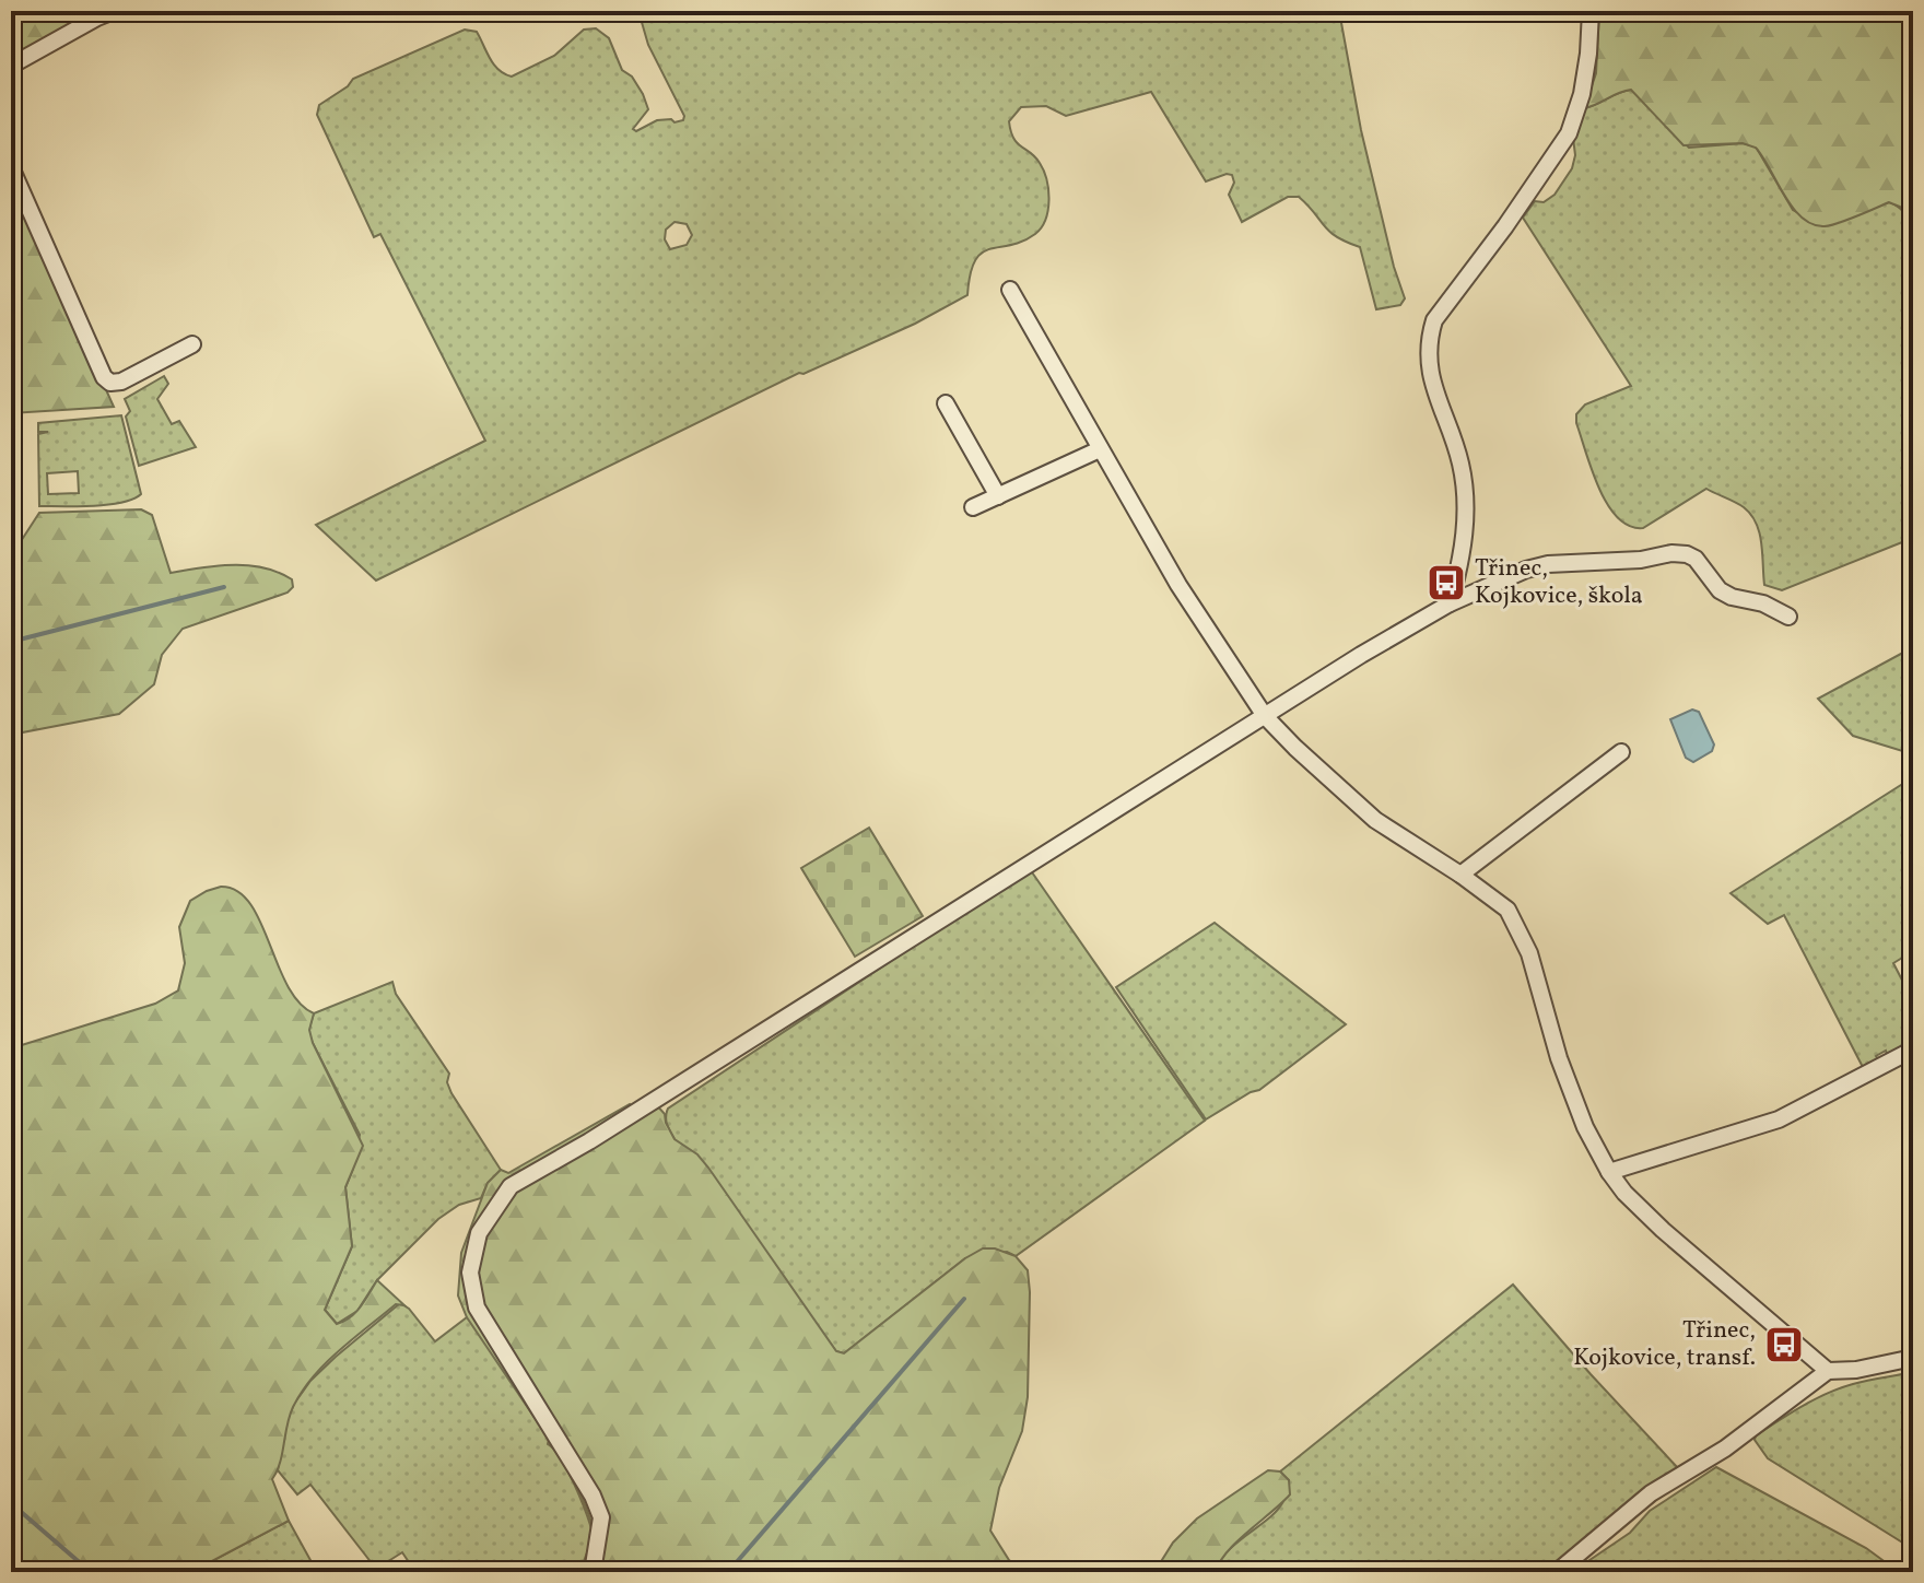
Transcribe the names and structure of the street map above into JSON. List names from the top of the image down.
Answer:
{
  "places": {
    "bus stop": ["Třinec, Kojkovice, škola", "Třinec, Kojkovice, transf."]
  }
}
